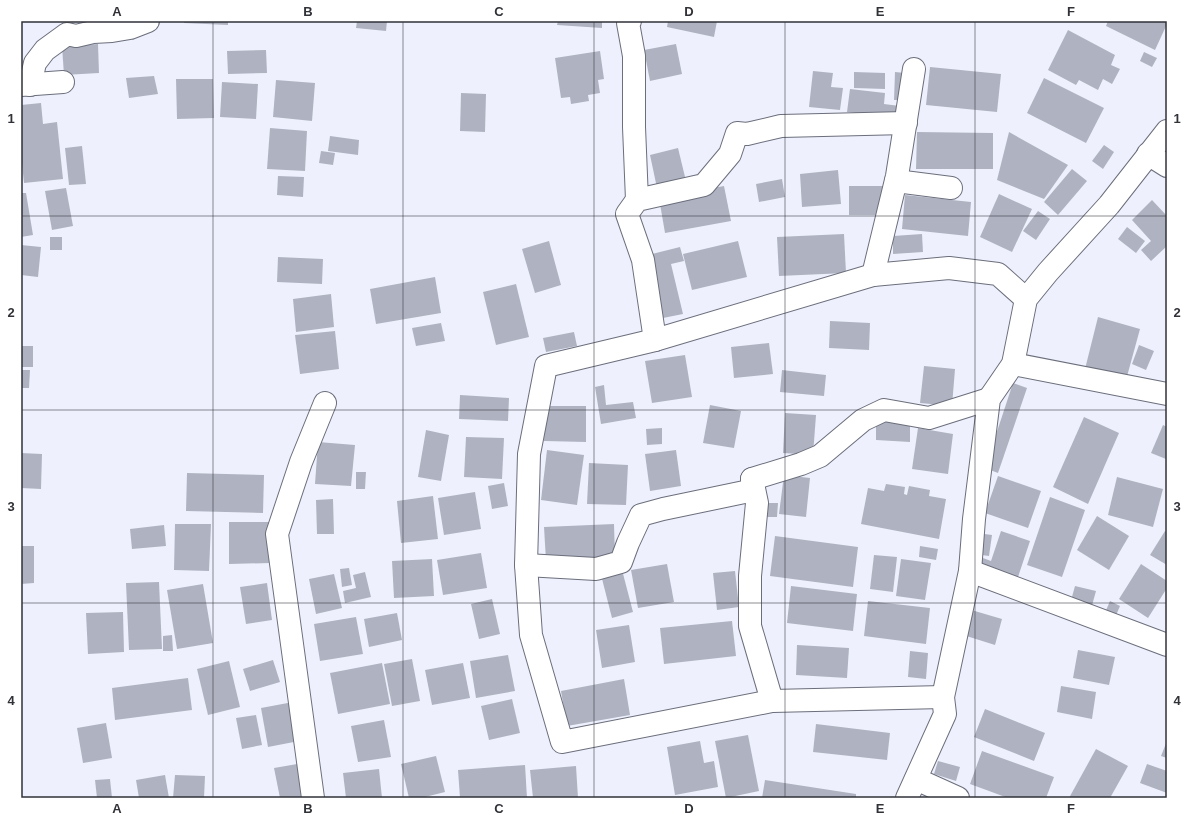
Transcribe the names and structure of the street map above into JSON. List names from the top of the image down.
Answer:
{
  "grid": {
    "columns": [
      "A",
      "B",
      "C",
      "D",
      "E",
      "F"
    ],
    "rows": [
      "1",
      "2",
      "3",
      "4"
    ]
  }
}
